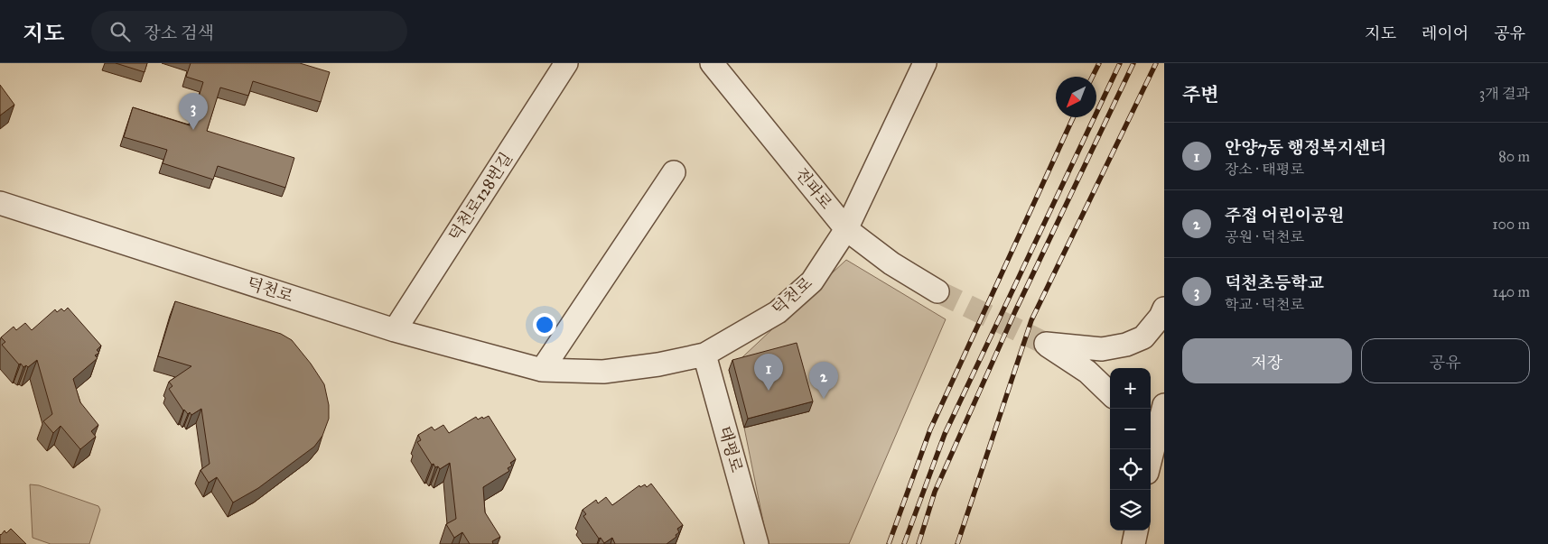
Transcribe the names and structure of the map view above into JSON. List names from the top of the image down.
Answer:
{
  "streets": {
    "street": [
      "전파로",
      "덕천로128번길",
      "덕천로",
      "태평로"
    ]
  },
  "crossings": [
    ["전파로", "덕천로"],
    ["덕천로128번길", "덕천로"],
    ["덕천로", "태평로"]
  ],
  "north": "bottom left",
  "page": {
    "header": "지도",
    "search": "장소 검색",
    "nav": ["지도", "레이어", "공유"],
    "heading": ["주변", "3개 결과"],
    "pins": ["3", "1", "2"],
    "list": [
      {
        "mark": "1",
        "name": "안양7동 행정복지센터",
        "note": "장소 · 태평로",
        "value": "80 m"
      },
      {
        "mark": "2",
        "name": "주접 어린이공원",
        "note": "공원 · 덕천로",
        "value": "100 m"
      },
      {
        "mark": "3",
        "name": "덕천초등학교",
        "note": "학교 · 덕천로",
        "value": "140 m"
      }
    ],
    "buttons": ["저장", "공유"],
    "map_buttons": ["+", "−"]
  }
}
